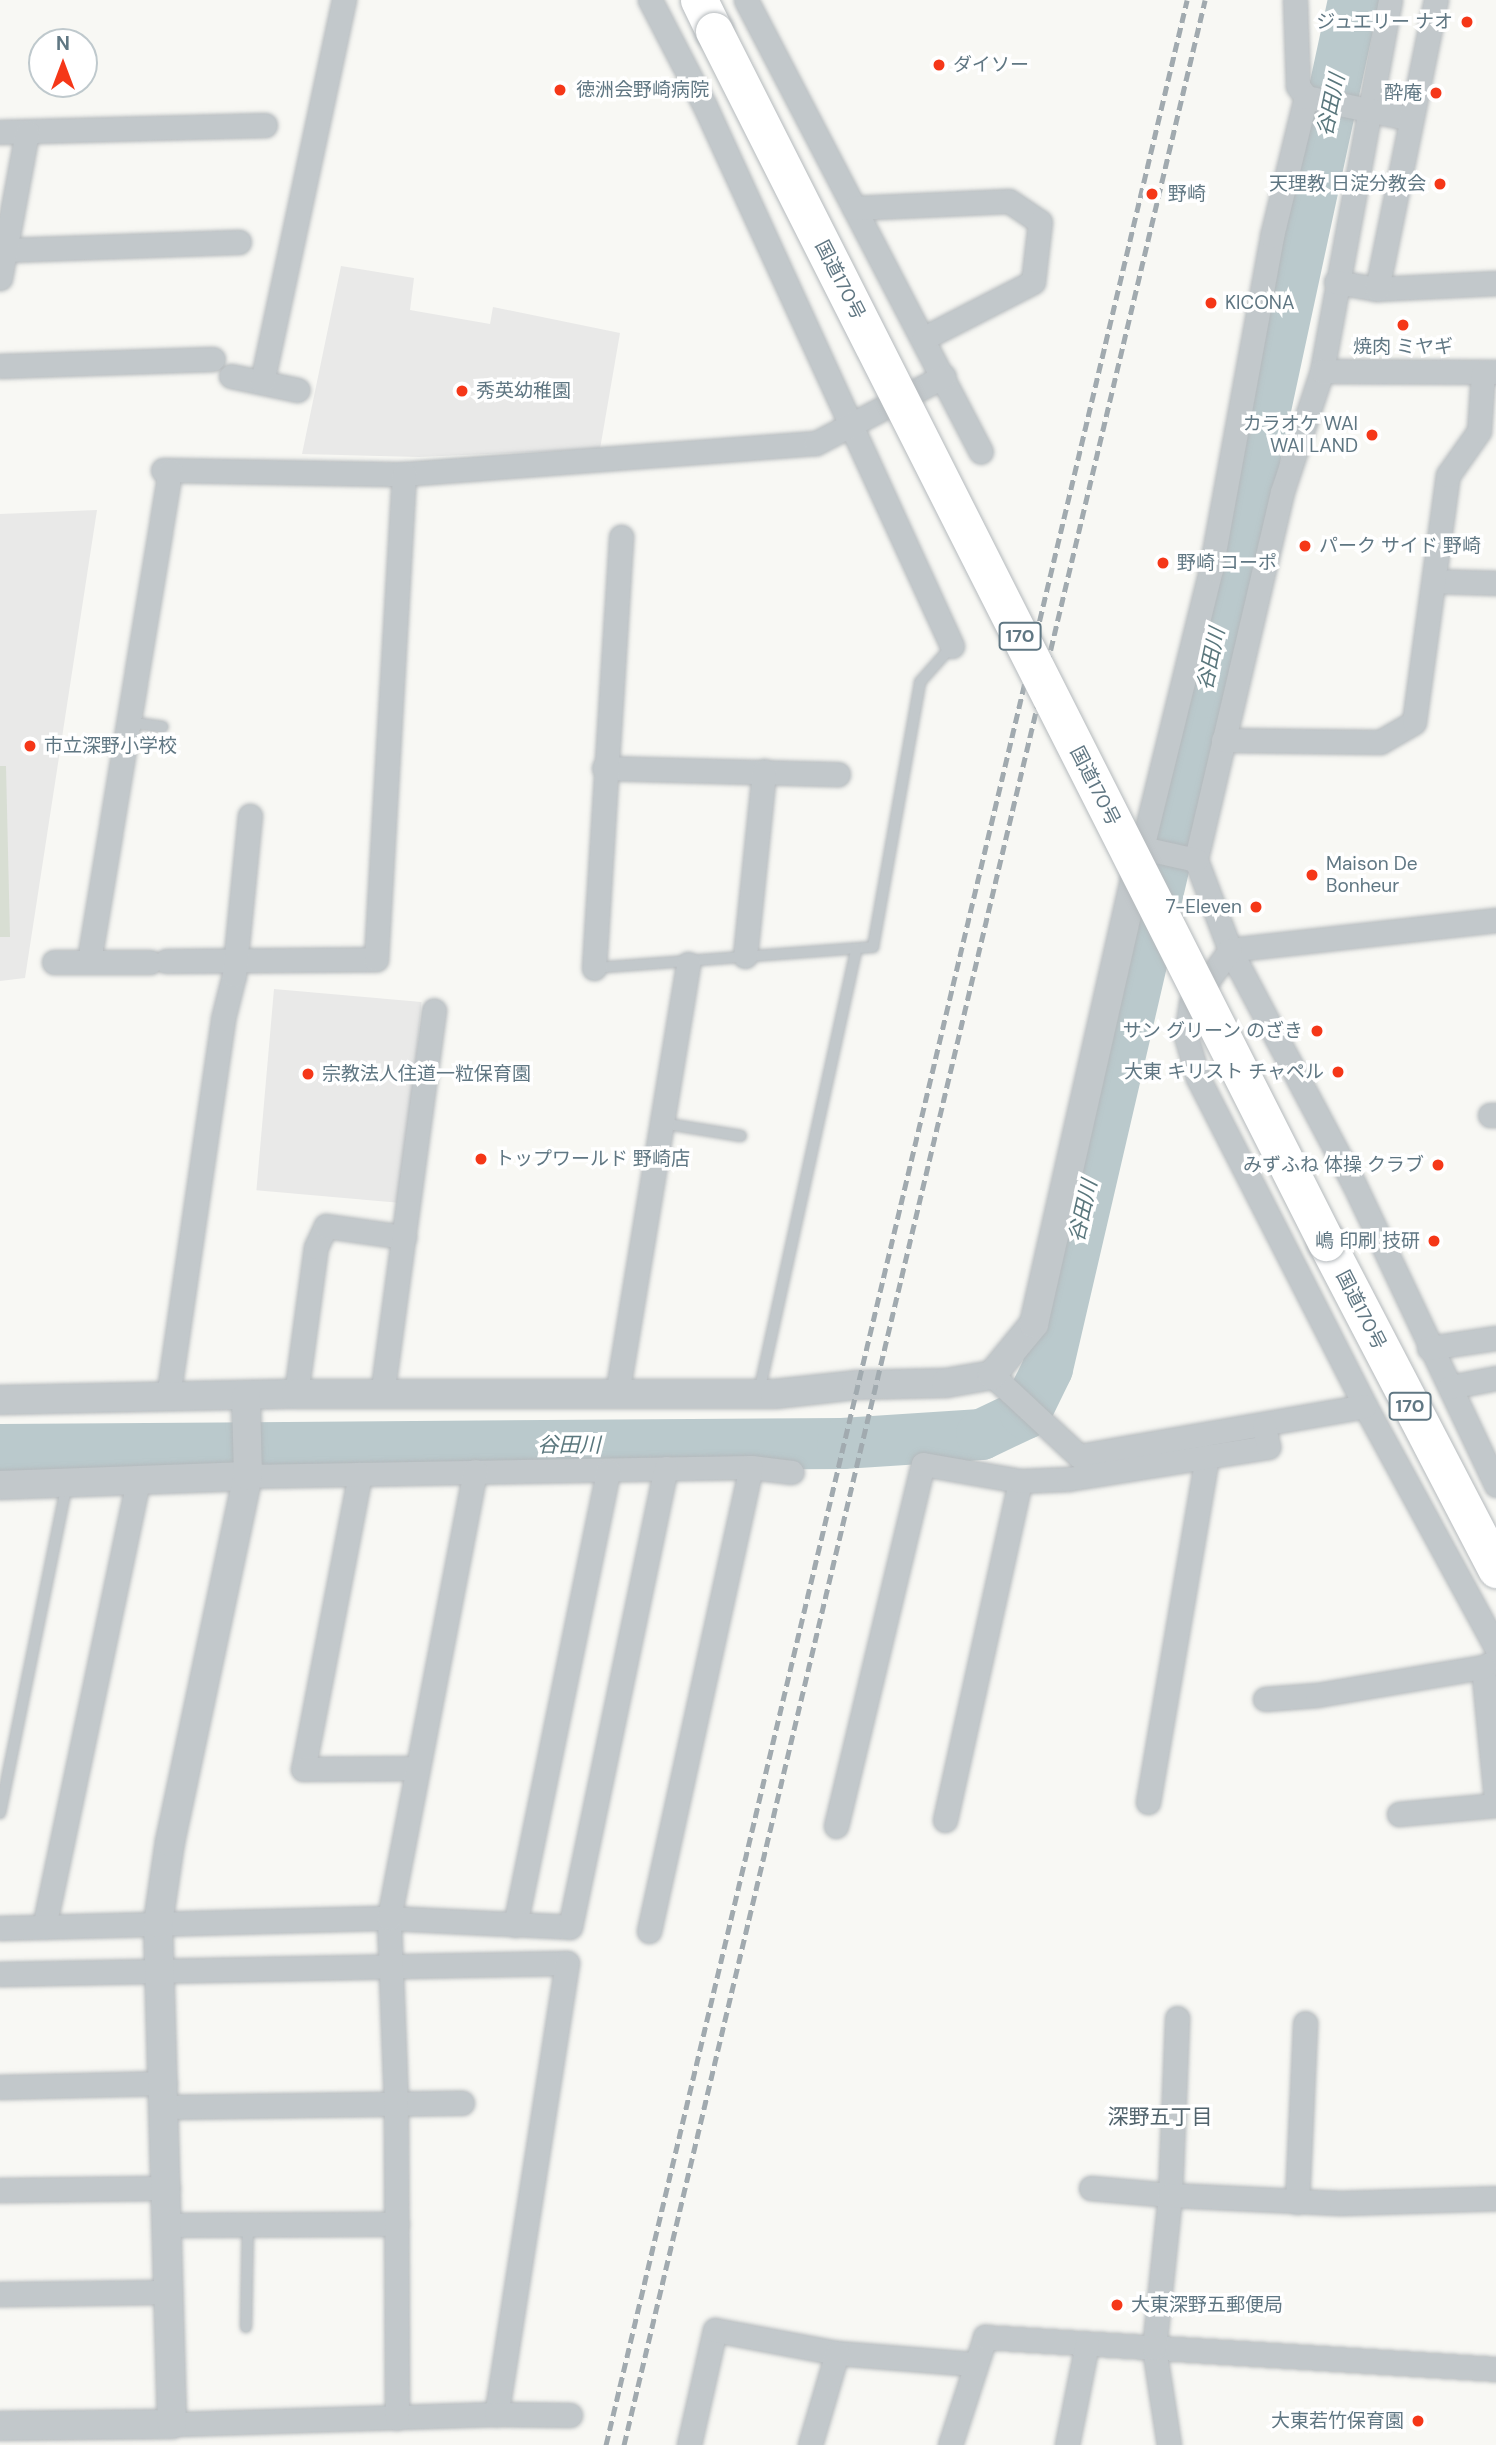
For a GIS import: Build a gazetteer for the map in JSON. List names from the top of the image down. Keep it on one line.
{"streets":{"highway":["国道170号","170"]},"districts":["深野五丁目"],"water":["谷田川"],"places":["ジュエリー ナオ","ダイソー","徳洲会野崎病院","酔庵","天理教 日淀分教会","野崎","KICONA","焼肉 ミヤギ","秀英幼稚園","カラオケ WAI WAI LAND","パーク サイド 野崎","野崎 コーポ","市立深野小学校","Maison De Bonheur","7-Eleven","サン グリーン のざき","大東 キリスト チャペル","宗教法人住道一粒保育園","トップワールド 野崎店","みずふね 体操 クラブ","嶋 印刷 技研","大東深野五郵便局","大東若竹保育園"],"north":"top"}
